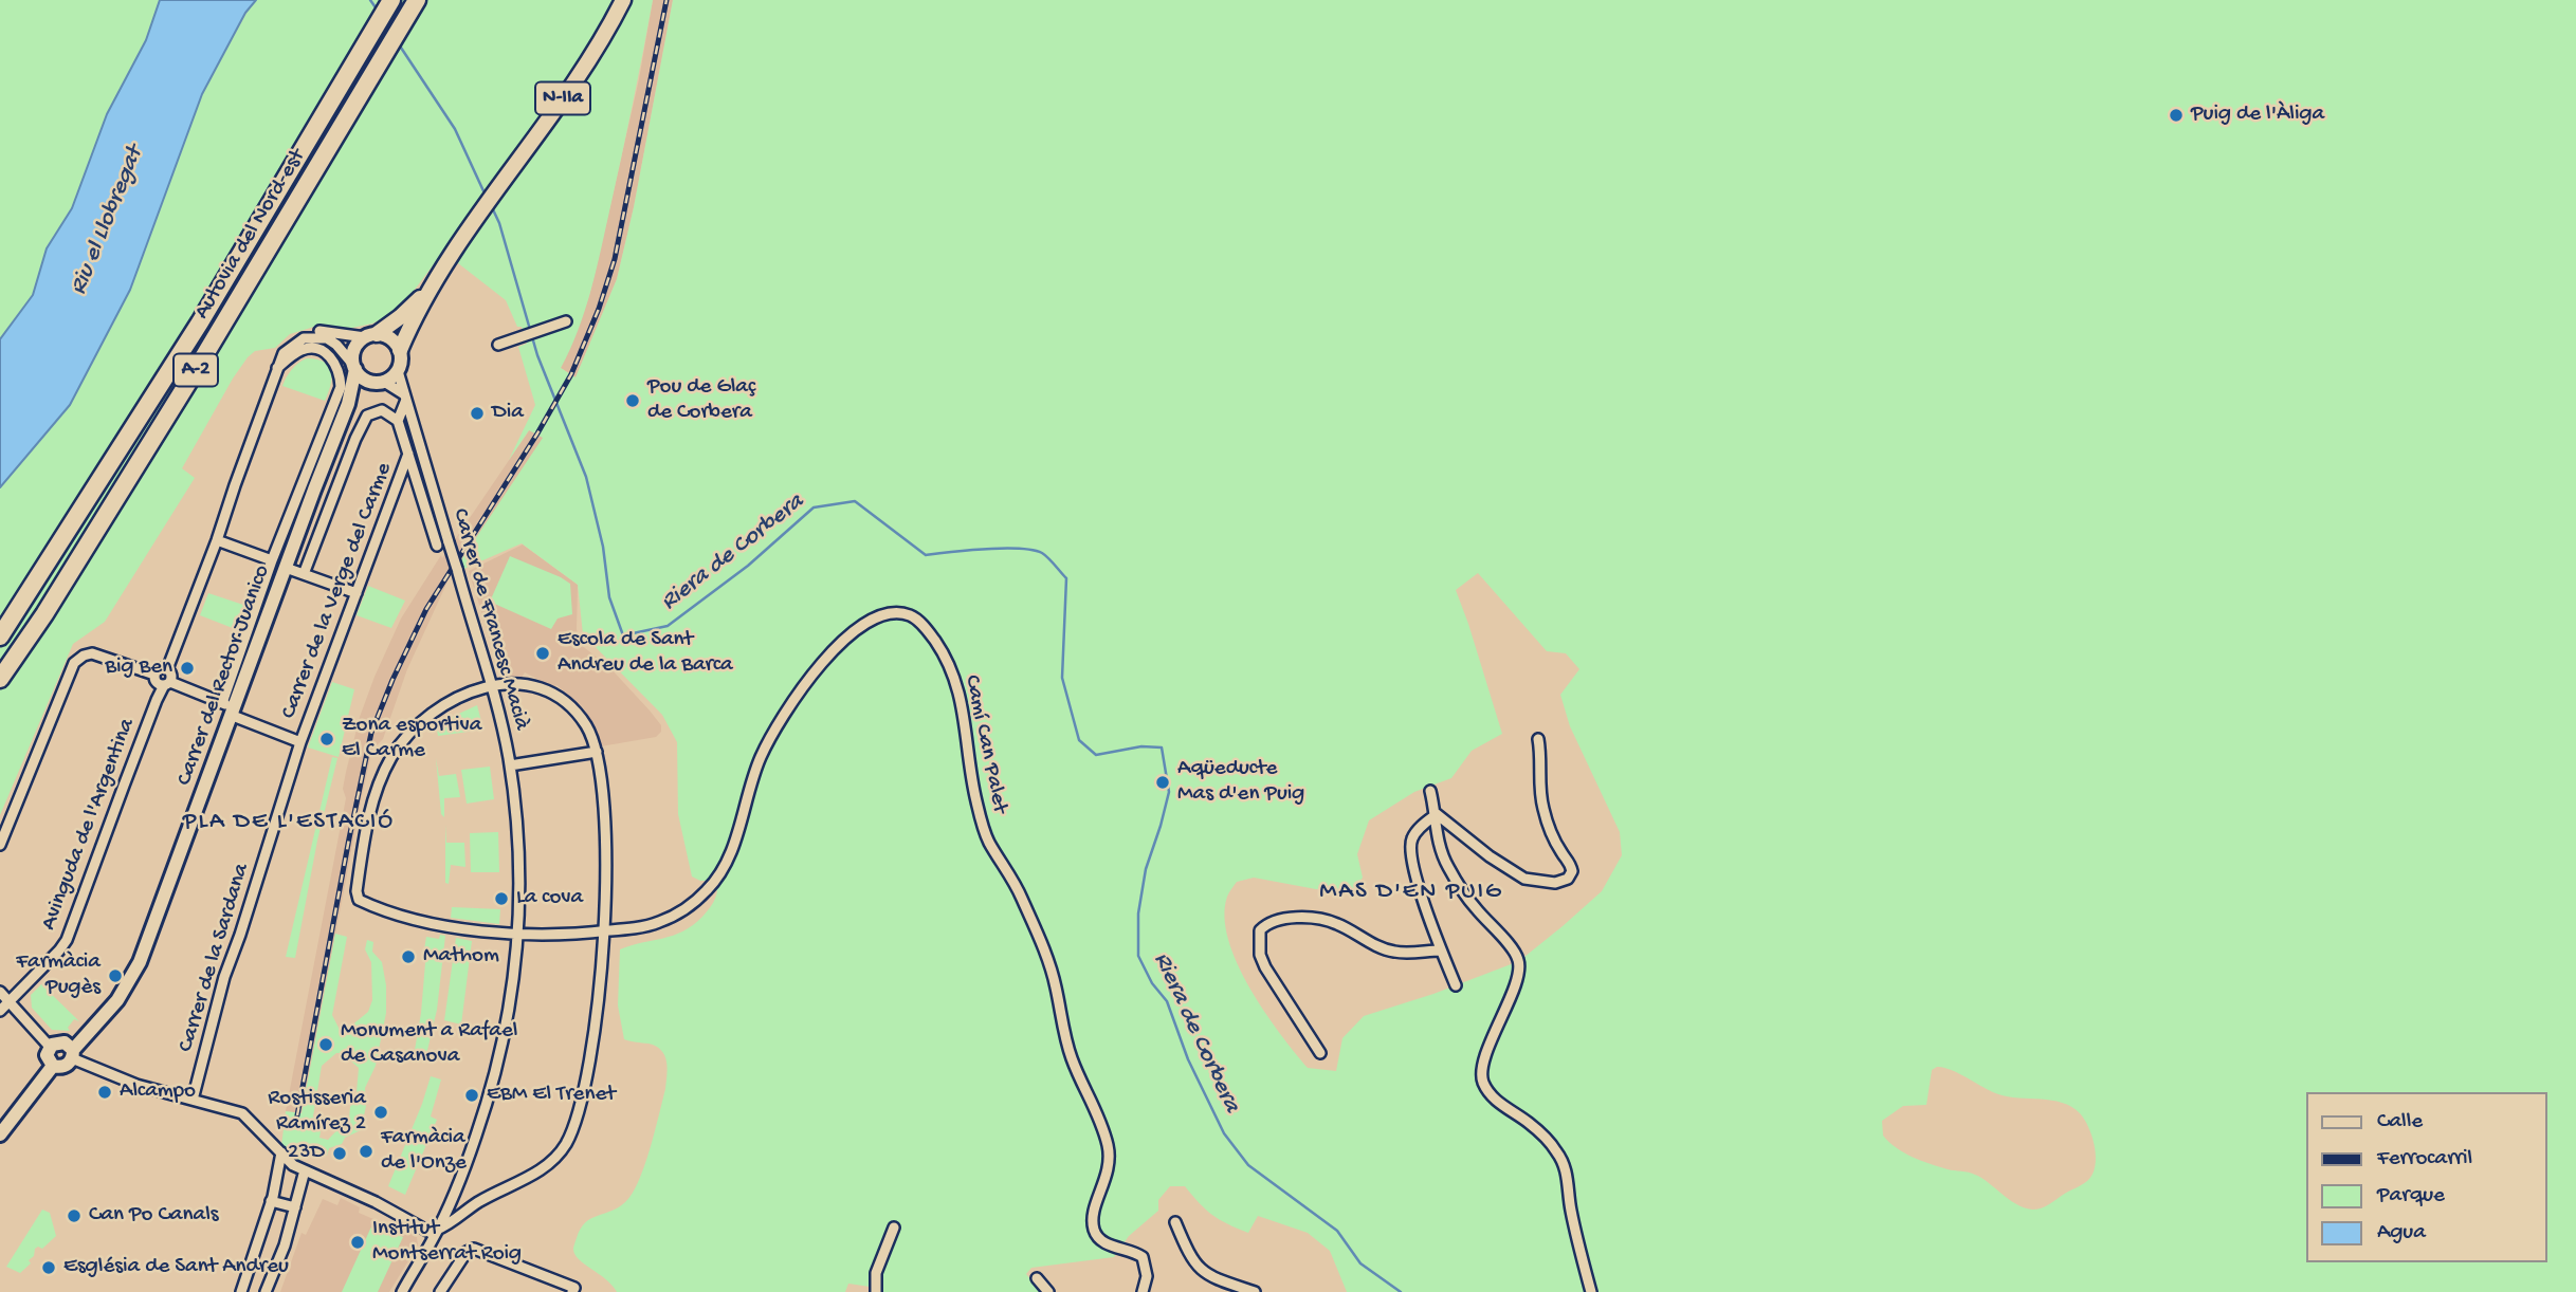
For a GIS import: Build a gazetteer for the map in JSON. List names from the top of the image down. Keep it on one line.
{"streets":{"highway":["Autovia del Nord-est","A-2"],"main road":["N-IIa","Carrer del Rector Juanico"],"street":["Carrer de la Verge del Carme","Carrer de Francesc Macià","Camí Can Palet","Avinguda de l'Argentina","Carrer de la Sardana"]},"crossings":[["N-IIa","Carrer de Francesc Macià"],["N-IIa","Carrer del Rector Juanico"],["Carrer de la Verge del Carme","Carrer de Francesc Macià"],["Carrer de la Verge del Carme","Carrer de la Sardana"],["Carrer de Francesc Macià","Carrer del Rector Juanico"],["Carrer de Francesc Macià","Camí Can Palet"]],"districts":["PLA DE L'ESTACIÓ","MAS D'EN PUIG"],"water":["Riu el Llobregat","Riera de Corbera"],"places":["Puig de l'Àliga","Pou de Glaç de Corbera","Dia","Escola de Sant Andreu de la Barca","Big Ben","Zona esportiva El Carme","Aqüeducte Mas d'en Puig","La cova","Mathom","Farmàcia Pugès","Monument a Rafael de Casanova","Alcampo","EBM El Trenet","Rostisseria Ramírez 2","Farmàcia de l'Onze","23D","Can Po Canals","Institut Montserrat Roig","Església de Sant Andreu"],"legend":["Calle","Ferrocarril","Parque","Agua"]}
